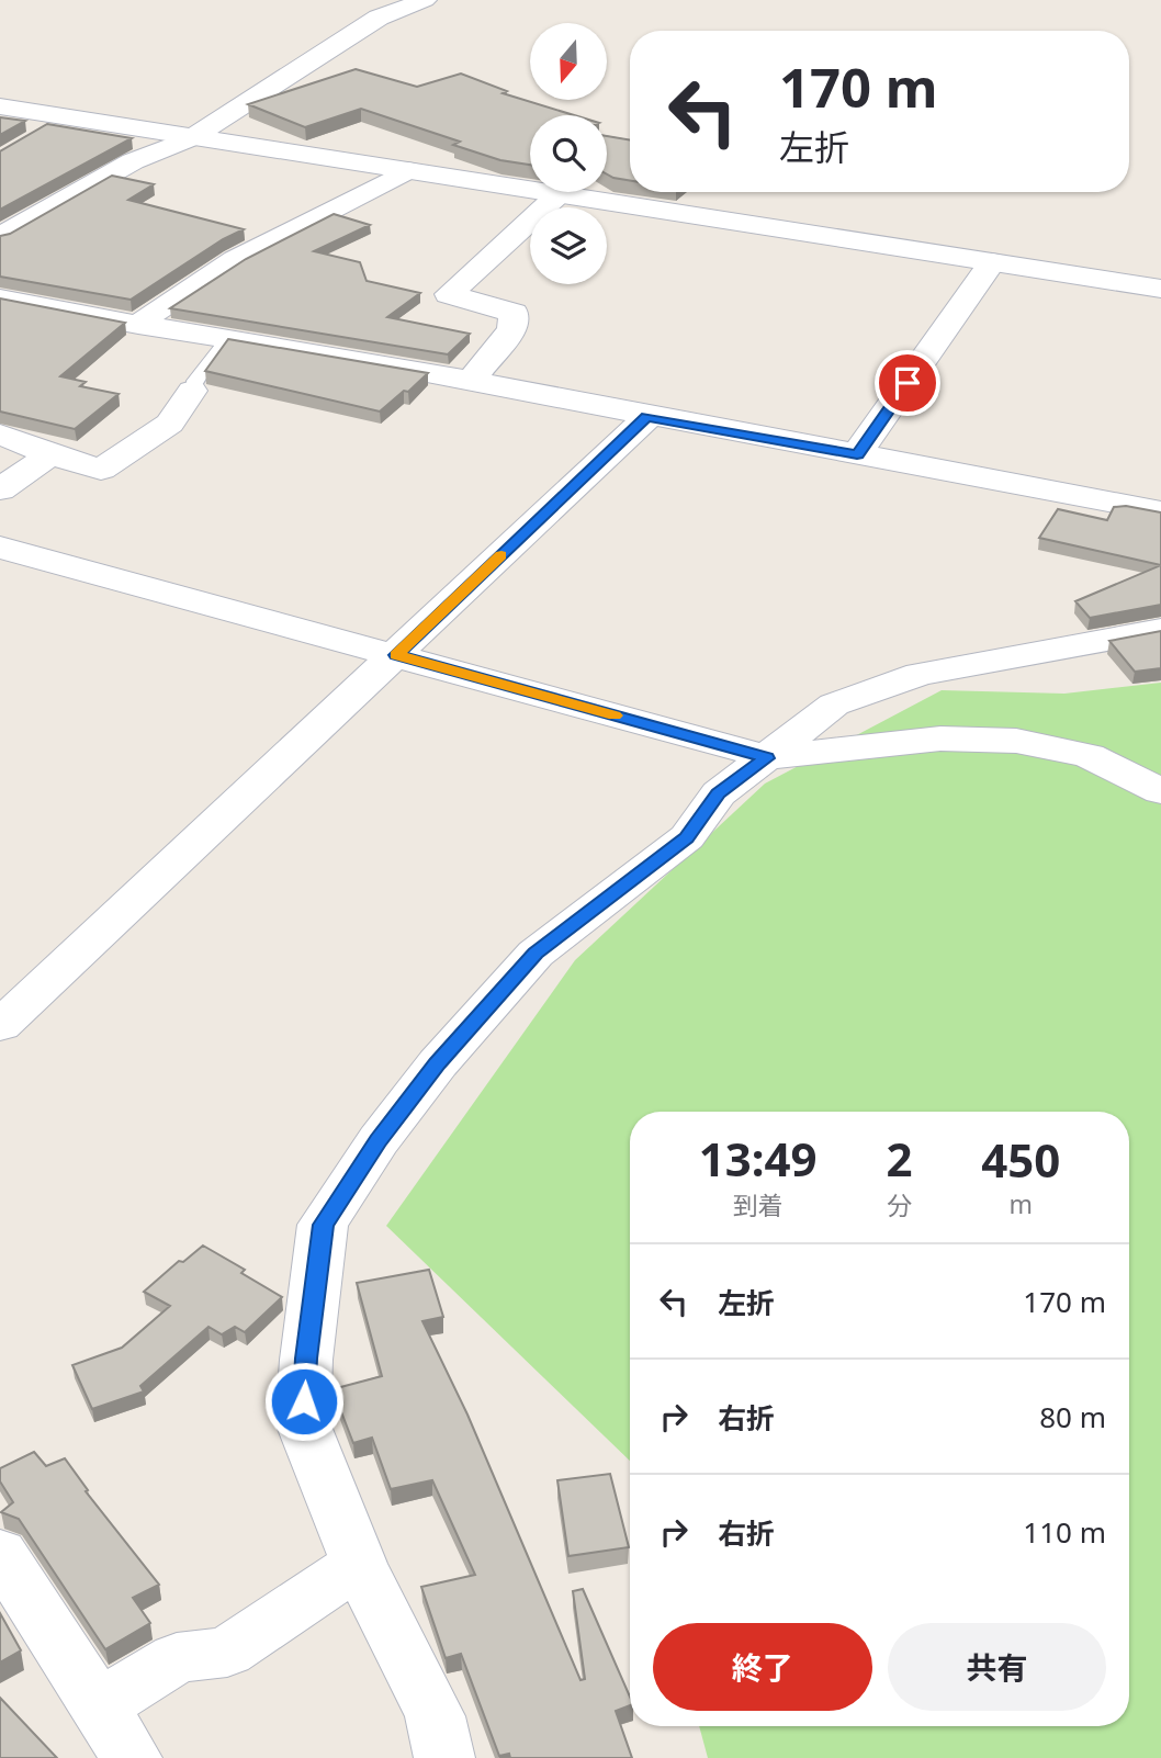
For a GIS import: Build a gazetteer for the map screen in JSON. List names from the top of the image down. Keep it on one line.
{"north":"bottom","page":{"turn":["170 m","左折"],"eta":["13:49","到着","2","分","450","m"],"list":[{"name":"左折","value":"170 m"},{"name":"右折","value":"80 m"},{"name":"右折","value":"110 m"}],"buttons":["終了","共有"]}}
